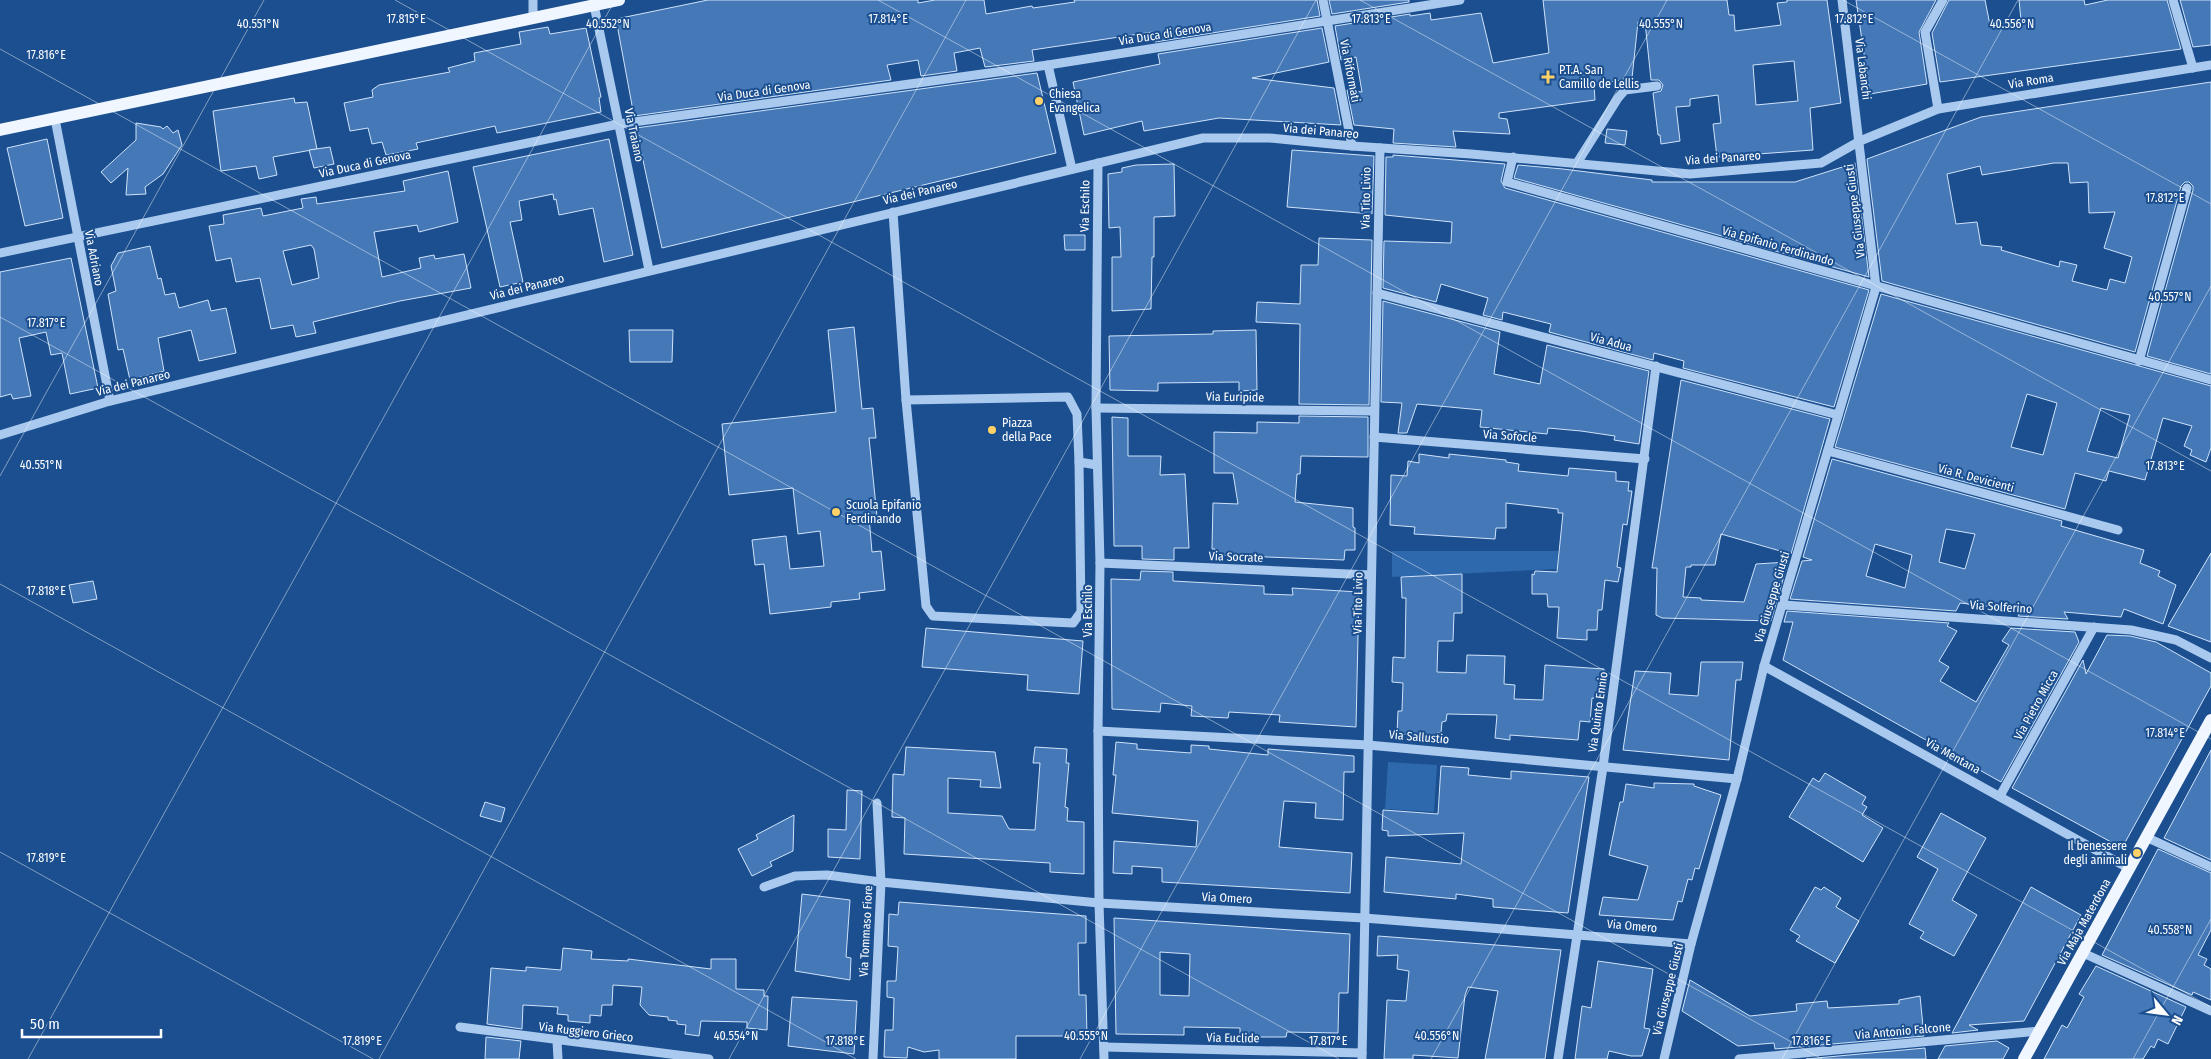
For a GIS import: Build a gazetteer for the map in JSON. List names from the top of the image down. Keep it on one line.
{"streets":{"main road":["Via Maja Materdona"],"street":["Via Duca di Genova","Via Labanchi","Via Riformati","Via Roma","Via dei Panareo","Via Traiano","Via Tito Livio","Via Eschilo","Via Giuseppe Giusti","Via Epifanio Ferdinando","Via Adriano","Via Adua","Via Euripide","Via Sofocle","Via R. Devicienti","Via Socrate","Via Solferino","Via Pietro Micca","Via Quinto Ennio","Via Sallustio","Via Mentana","Via Omero","Via Tommaso Fiore","Via Antonio Falcone","Via Ruggiero Grieco","Via Euclide"]},"crossings":[["Via Duca di Genova","Via Riformati"],["Via Duca di Genova","Via Traiano"],["Via Duca di Genova","Via Adriano"],["Via Labanchi","Via Roma"],["Via Labanchi","Via dei Panareo"],["Via Labanchi","Via Giuseppe Giusti"],["Via Riformati","Via dei Panareo"],["Via Roma","Via dei Panareo"],["Via Roma","Via Giuseppe Giusti"],["Via dei Panareo","Via Traiano"],["Via dei Panareo","Via Tito Livio"],["Via dei Panareo","Via Eschilo"],["Via dei Panareo","Via Giuseppe Giusti"],["Via dei Panareo","Via Epifanio Ferdinando"],["Via dei Panareo","Via Adriano"],["Via Tito Livio","Via Adua"],["Via Tito Livio","Via Euripide"],["Via Tito Livio","Via Sofocle"],["Via Tito Livio","Via Socrate"],["Via Tito Livio","Via Sallustio"],["Via Tito Livio","Via Omero"],["Via Tito Livio","Via Euclide"],["Via Eschilo","Via Euripide"],["Via Eschilo","Via Socrate"],["Via Eschilo","Via Sallustio"],["Via Eschilo","Via Omero"],["Via Eschilo","Via Euclide"],["Via Giuseppe Giusti","Via Epifanio Ferdinando"],["Via Giuseppe Giusti","Via Adua"],["Via Giuseppe Giusti","Via R. Devicienti"],["Via Giuseppe Giusti","Via Solferino"],["Via Giuseppe Giusti","Via Sallustio"],["Via Giuseppe Giusti","Via Mentana"],["Via Giuseppe Giusti","Via Omero"],["Via Adua","Via Quinto Ennio"],["Via Sofocle","Via Quinto Ennio"],["Via Solferino","Via Pietro Micca"],["Via Pietro Micca","Via Mentana"],["Via Quinto Ennio","Via Sallustio"],["Via Quinto Ennio","Via Omero"],["Via Mentana","Via Maja Materdona"],["Via Omero","Via Tommaso Fiore"],["Via Maja Materdona","Via Antonio Falcone"]],"places":{"health":["P.T.A. San Camillo de Lellis"],"other":["Chiesa Evangelica","Piazza della Pace","Scuola Epifanio Ferdinando","Il benessere degli animali"]},"scale_bar":"50 m","north":"bottom right","coordinates":["17.815°E","17.812°E","17.814°E","17.813°E","40.551°N","40.552°N","40.555°N","40.556°N","17.816°E","40.557°N","17.817°E","17.818°E","17.819°E","40.558°N","40.554°N"]}
